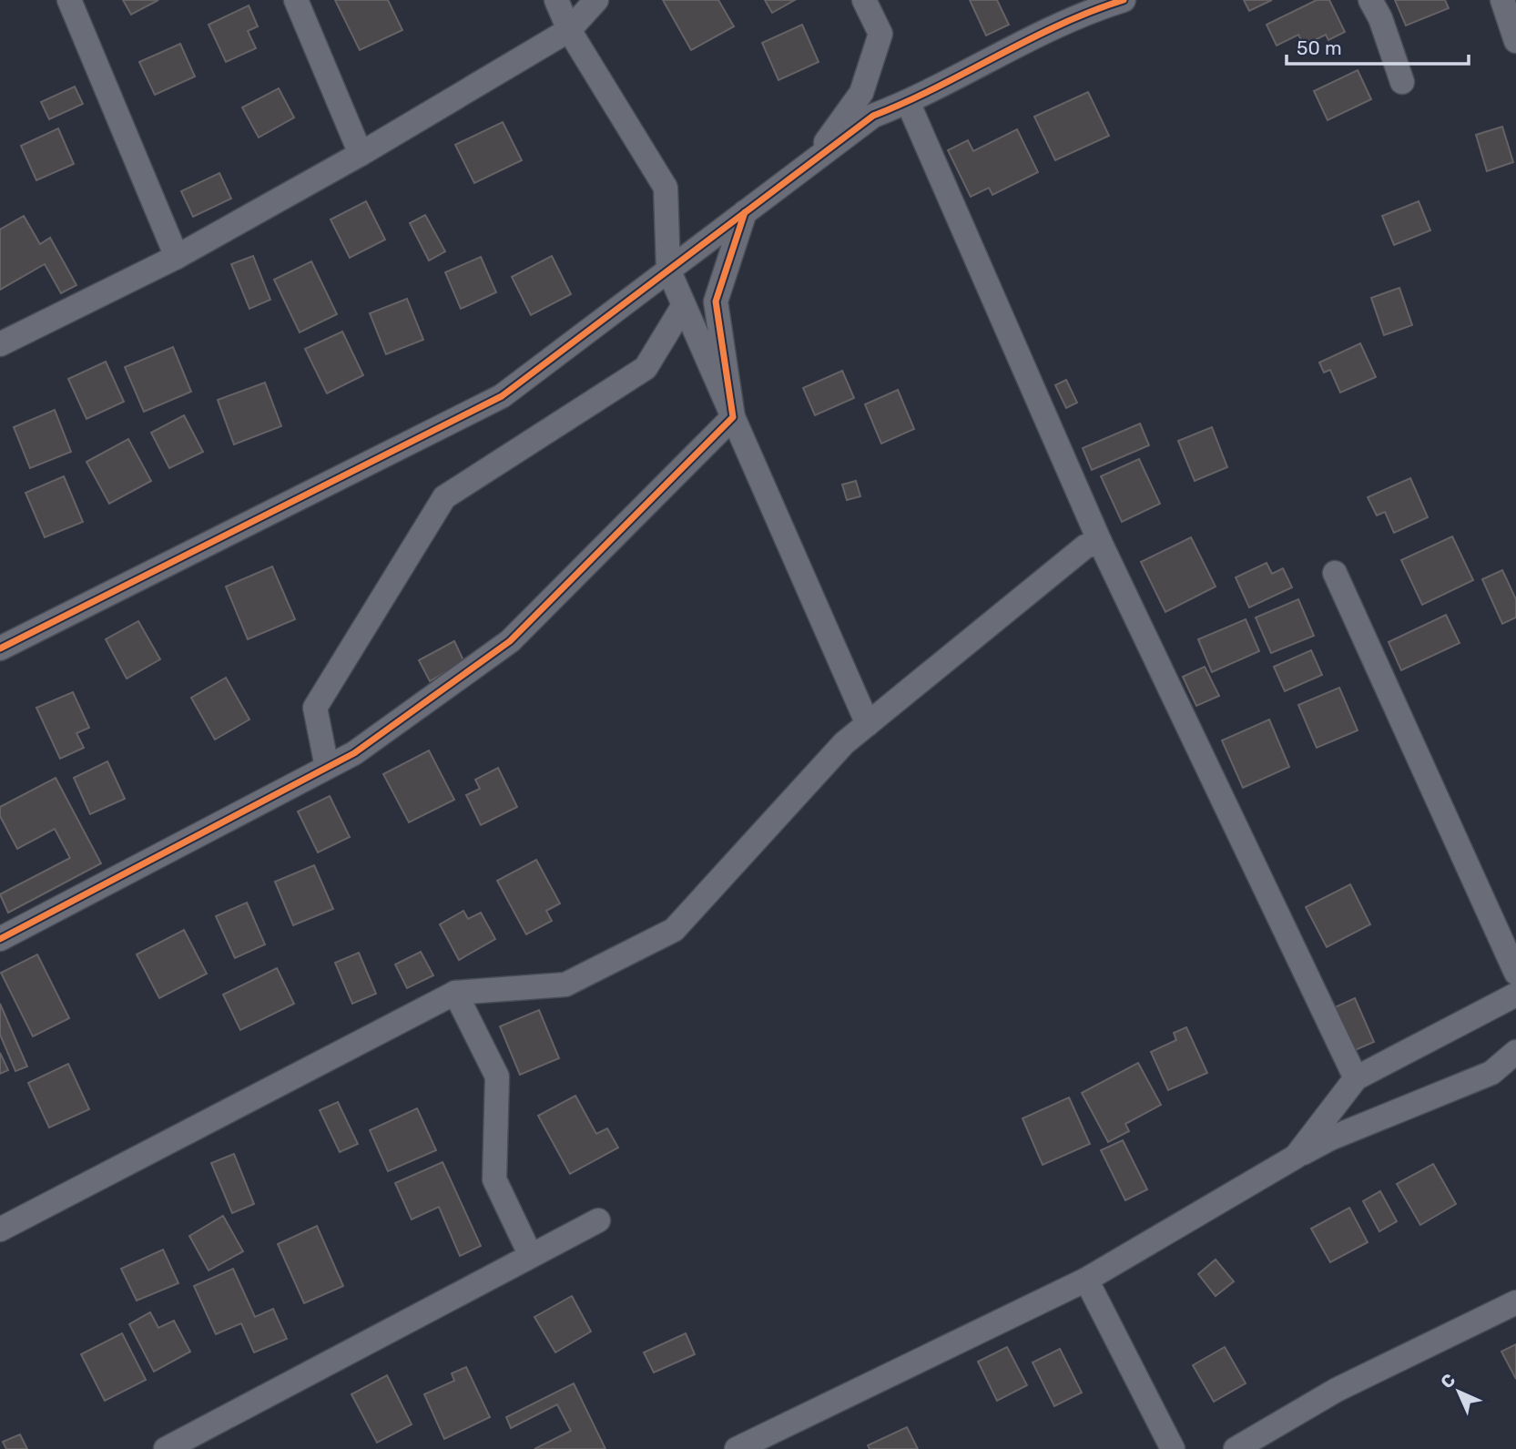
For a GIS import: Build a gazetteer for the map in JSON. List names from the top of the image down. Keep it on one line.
{"scale_bar":"50 m","north":"top left"}
